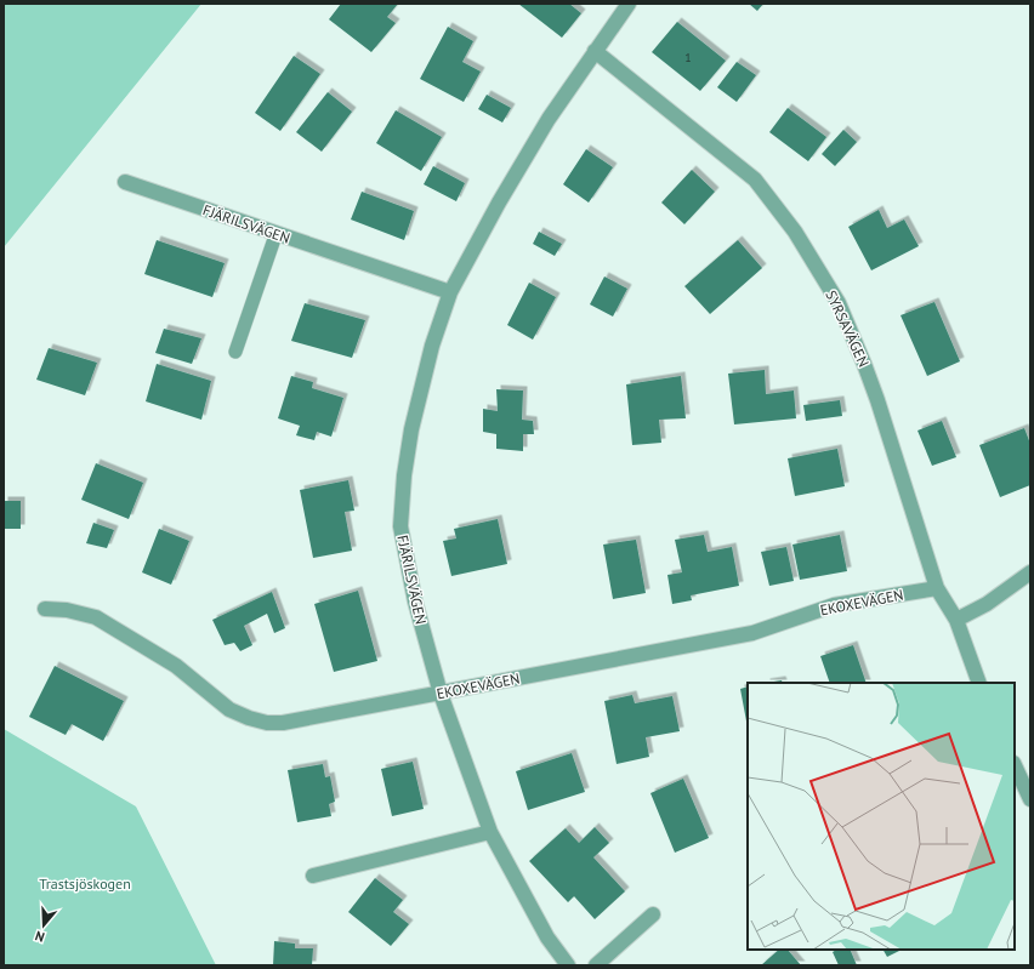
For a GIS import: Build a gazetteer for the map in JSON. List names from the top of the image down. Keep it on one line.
{"streets":{"street":["FJÄRILSVÄGEN","SYRSAVÄGEN","EKOXEVÄGEN"]},"crossings":[["FJÄRILSVÄGEN","SYRSAVÄGEN"],["FJÄRILSVÄGEN","EKOXEVÄGEN"],["SYRSAVÄGEN","EKOXEVÄGEN"]],"parks":["Trastsjöskogen"],"house_numbers":["1"],"north":"bottom"}
